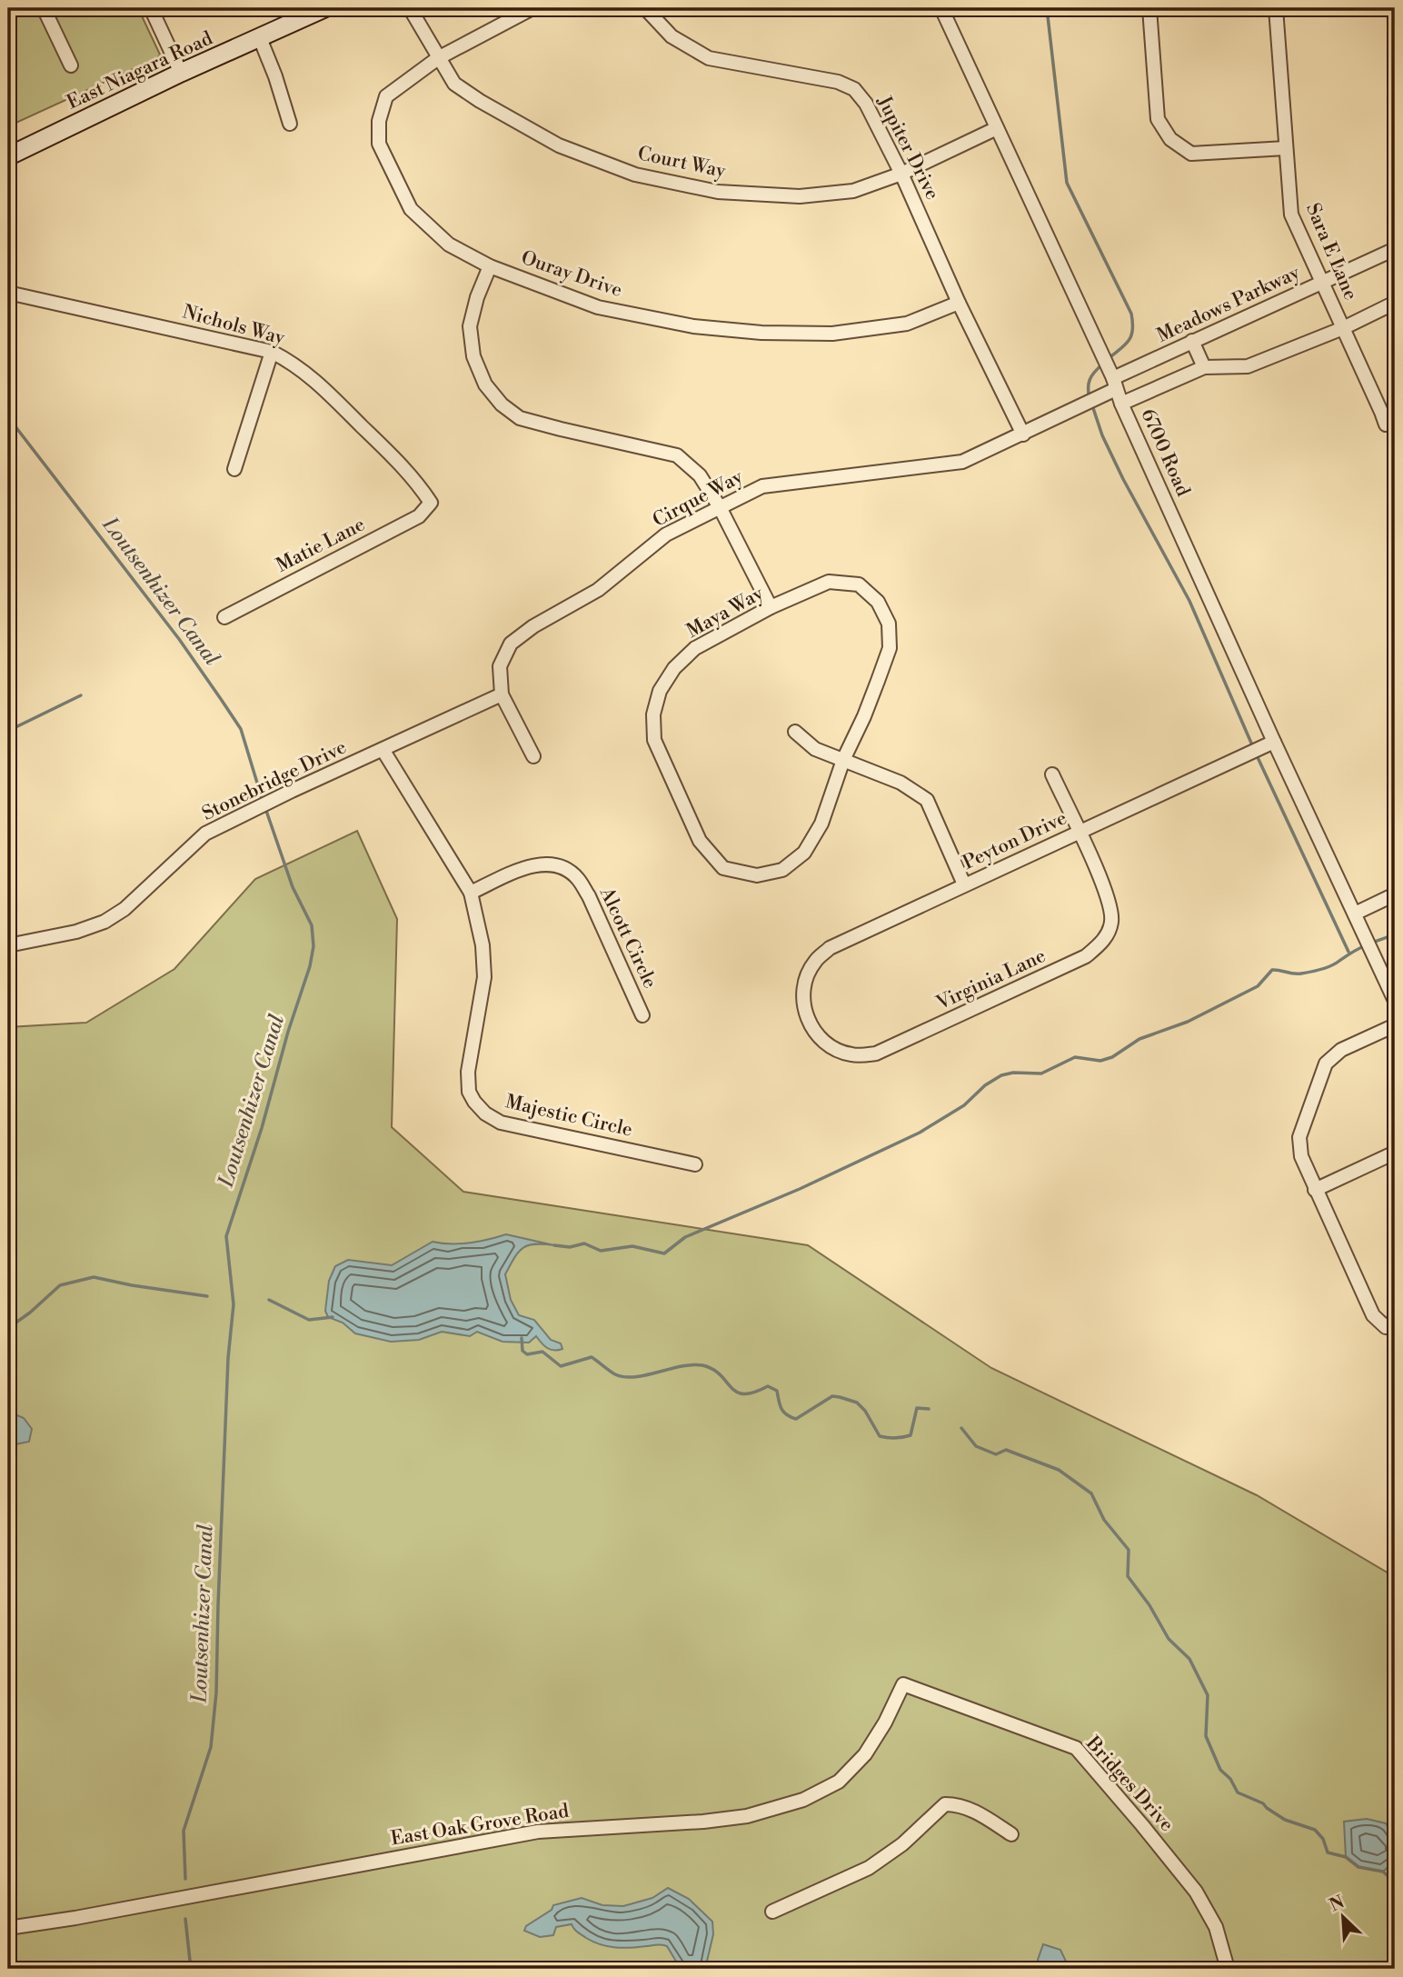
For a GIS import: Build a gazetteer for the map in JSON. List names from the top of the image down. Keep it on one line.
{"streets":{"street":["East Niagara Road","Jupiter Drive","Court Way","Sara E Lane","Ouray Drive","Meadows Parkway","Nichols Way","6700 Road","Cirque Way","Matie Lane","Maya Way","Stonebridge Drive","Peyton Drive","Alcott Circle","Virginia Lane","Majestic Circle","Bridges Drive","East Oak Grove Road"]},"crossings":[["Jupiter Drive","Court Way"],["Jupiter Drive","Ouray Drive"],["Jupiter Drive","Cirque Way"],["Court Way","Ouray Drive"],["Court Way","6700 Road"],["Sara E Lane","Meadows Parkway"],["Meadows Parkway","6700 Road"],["Meadows Parkway","Cirque Way"],["Nichols Way","Matie Lane"],["6700 Road","Cirque Way"],["6700 Road","Peyton Drive"],["Cirque Way","Stonebridge Drive"],["Stonebridge Drive","Majestic Circle"],["Peyton Drive","Virginia Lane"],["Alcott Circle","Majestic Circle"],["Bridges Drive","East Oak Grove Road"]],"water":["Loutsenhizer Canal"],"north":"top left"}
